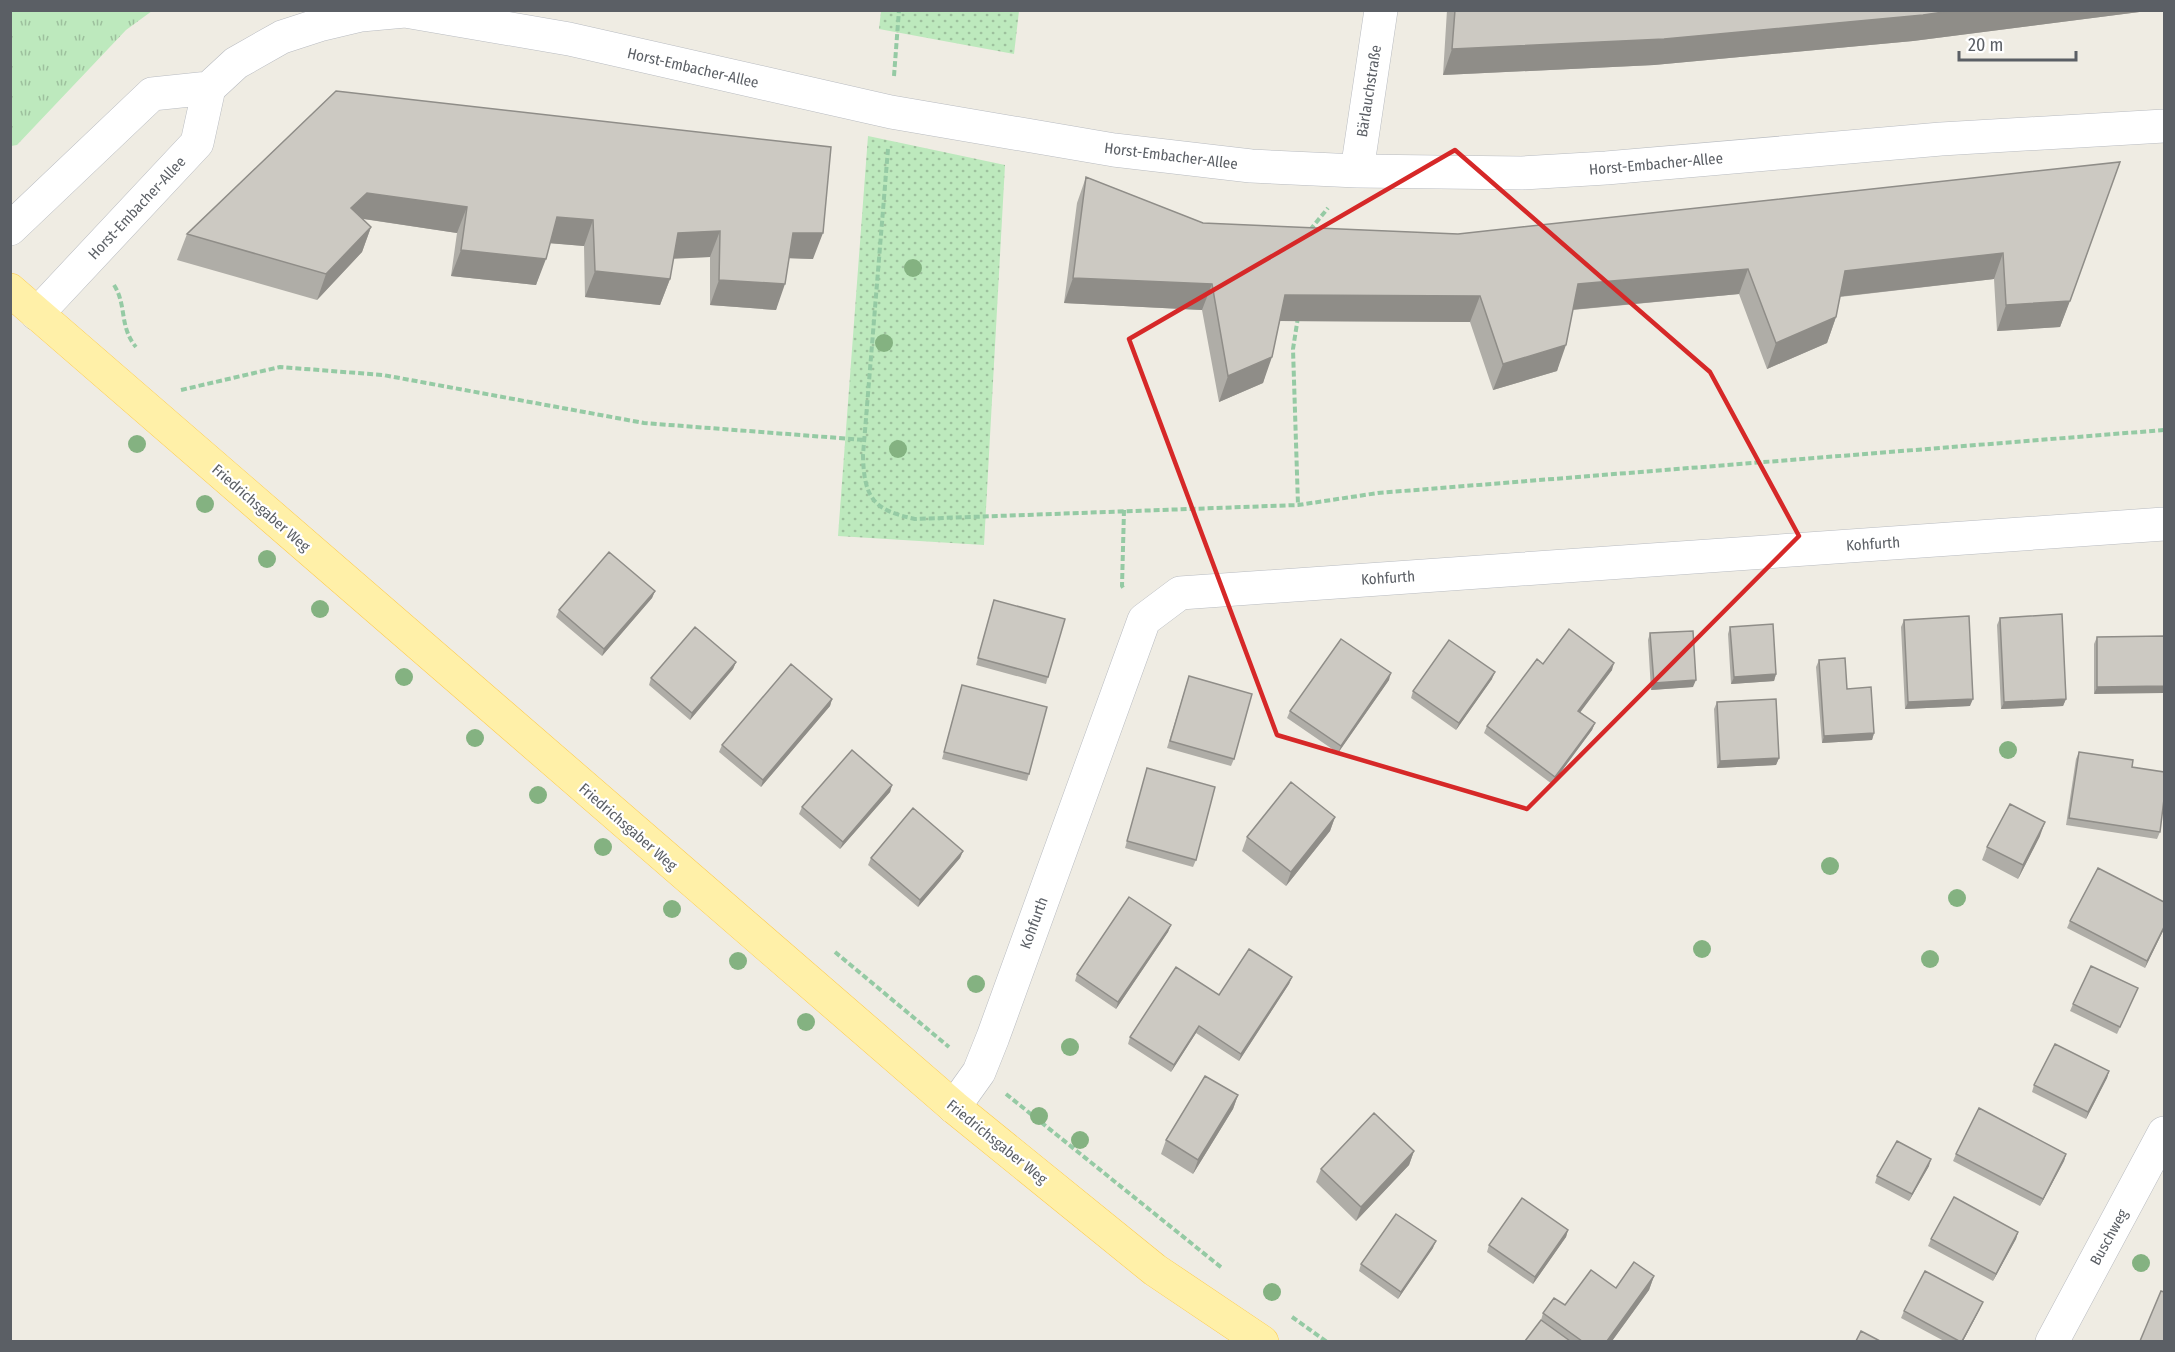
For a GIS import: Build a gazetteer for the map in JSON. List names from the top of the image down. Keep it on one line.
{"streets":{"main road":["Friedrichsgaber Weg"],"street":["Horst-Embacher-Allee","Bärlauchstraße","Kohfurth","Buschweg"]},"crossings":[["Horst-Embacher-Allee","Bärlauchstraße"],["Horst-Embacher-Allee","Friedrichsgaber Weg"],["Friedrichsgaber Weg","Kohfurth"]],"scale_bar":"20 m"}
